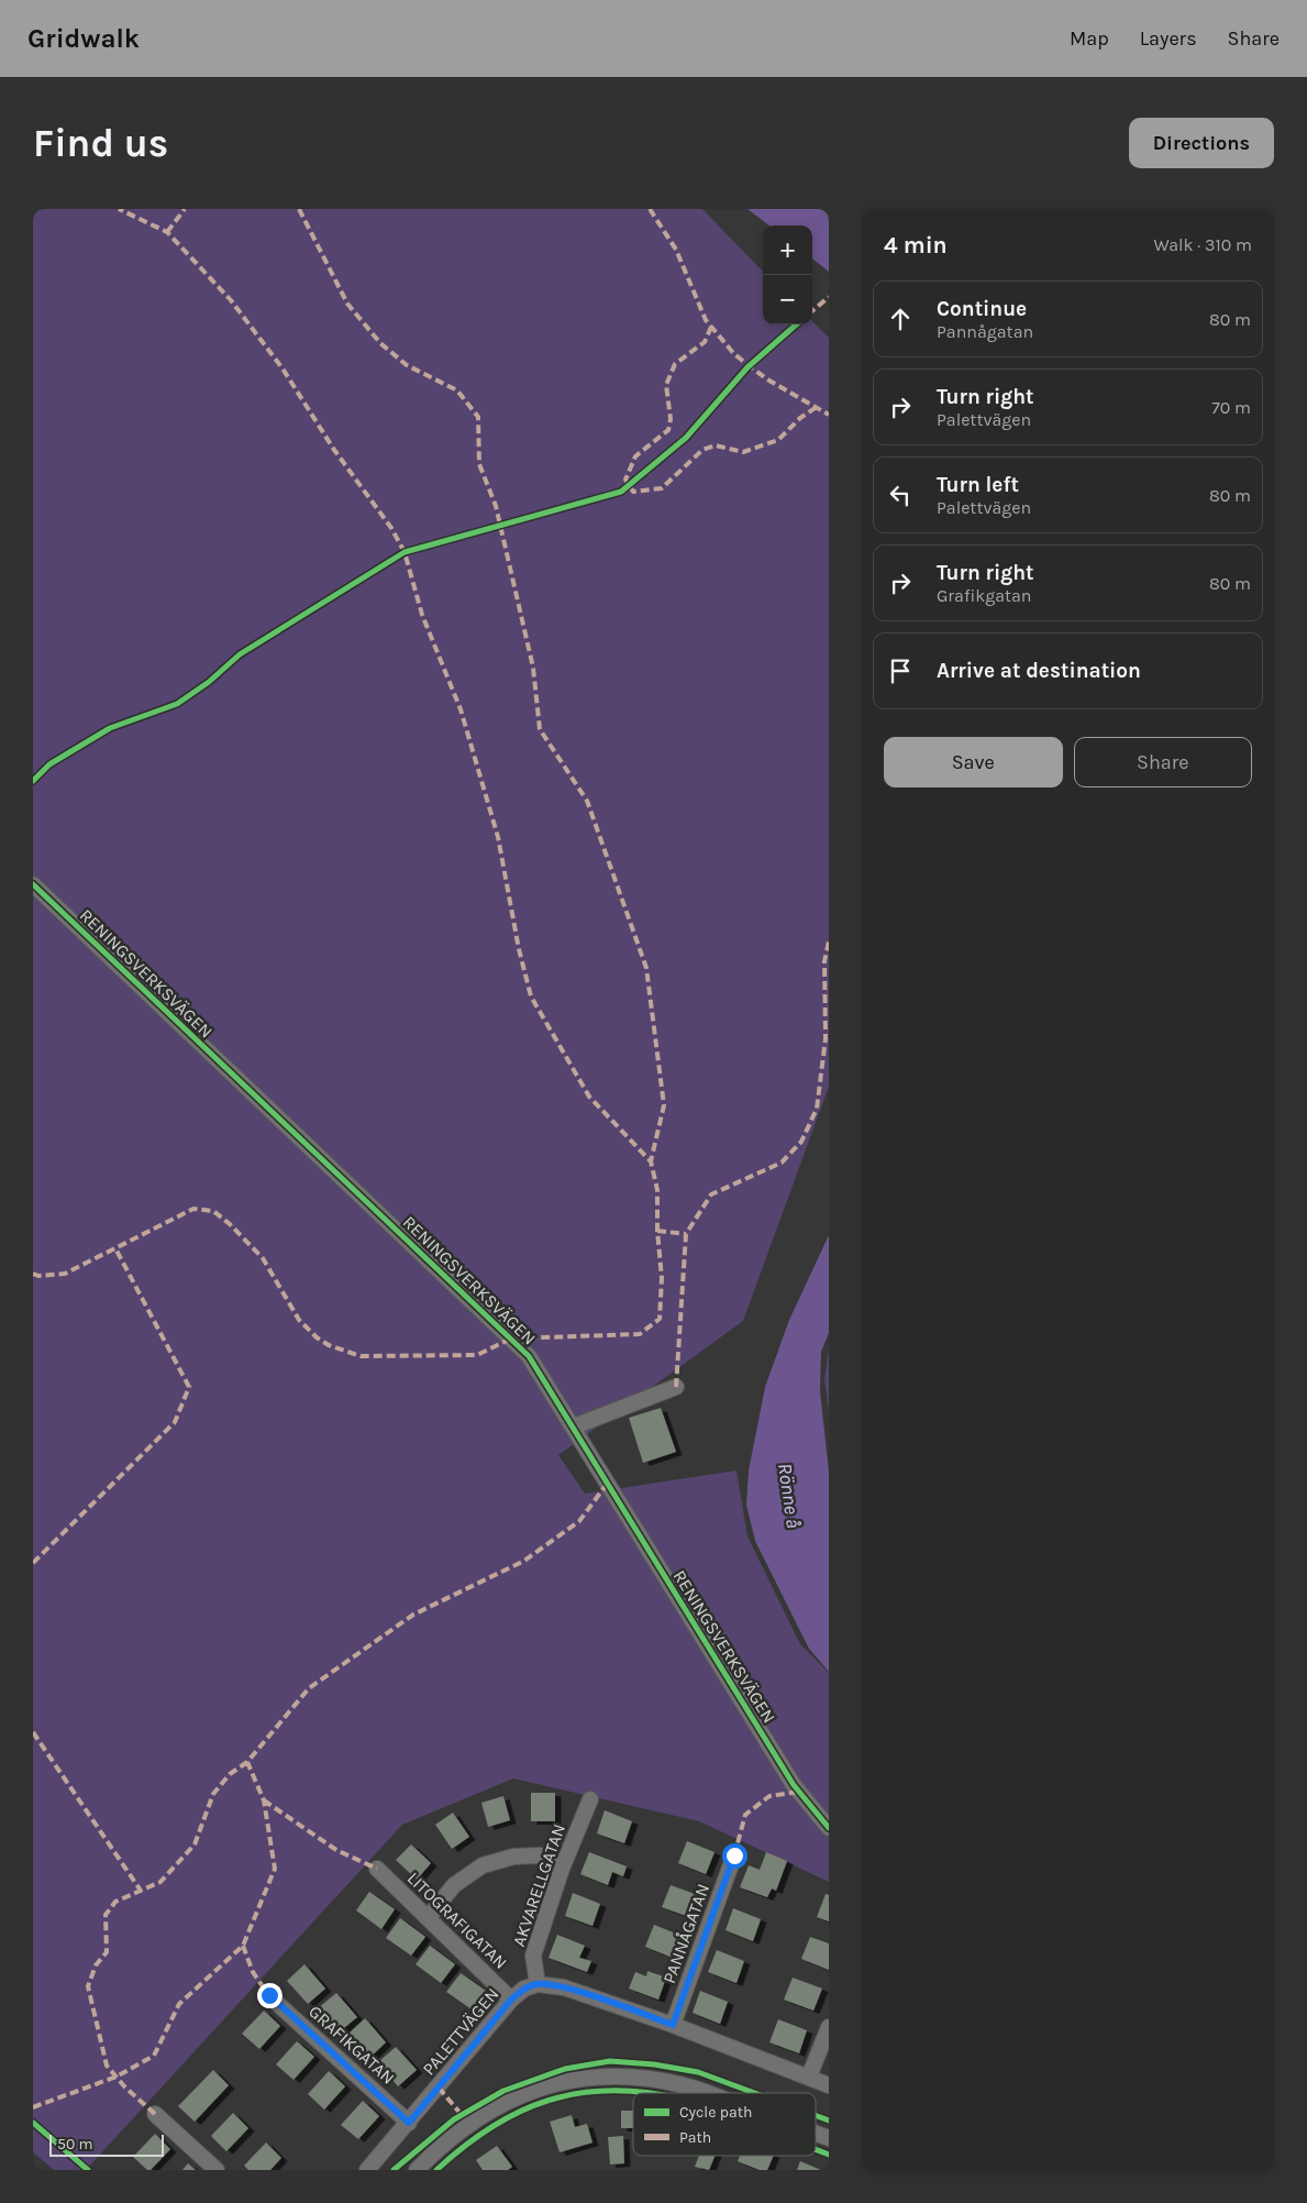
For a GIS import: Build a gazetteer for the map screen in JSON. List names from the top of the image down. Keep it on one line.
{"streets":{"street":["RENINGSVERKSVÄGEN","AKVARELLGATAN","LITOGRAFIGATAN","PANNÅGATAN","PALETTVÄGEN","GRAFIKGATAN"]},"crossings":[["AKVARELLGATAN","PALETTVÄGEN"],["LITOGRAFIGATAN","PALETTVÄGEN"],["PALETTVÄGEN","GRAFIKGATAN"]],"water":["Rönne å"],"legend":["Cycle path","Path"],"scale_bar":"50 m","page":{"header":"Gridwalk","nav":["Map","Layers","Share"],"buttons":["Directions",["Save","Share"]],"title":"Find us","heading":["4 min","Walk · 310 m"],"map_buttons":["+","−"],"list":[["Continue","Pannågatan","80 m"],["Turn right","Palettvägen","70 m"],["Turn left","Palettvägen","80 m"],["Turn right","Grafikgatan","80 m"],"Arrive at destination"],"scale":"50 m"}}
